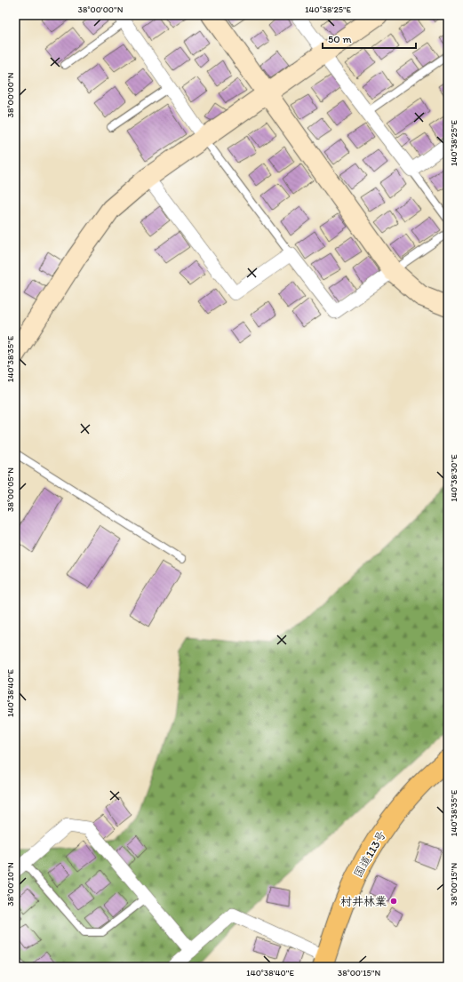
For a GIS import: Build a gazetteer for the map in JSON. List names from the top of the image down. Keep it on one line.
{"streets":{"highway":["国道113号"]},"places":["村井林業"],"scale_bar":"50 m","coordinates":["38°00'00\"N","140°38'25\"E","140°38'35\"E","140°38'30\"E","38°00'05\"N","140°38'40\"E","38°00'15\"N","38°00'10\"N"]}
